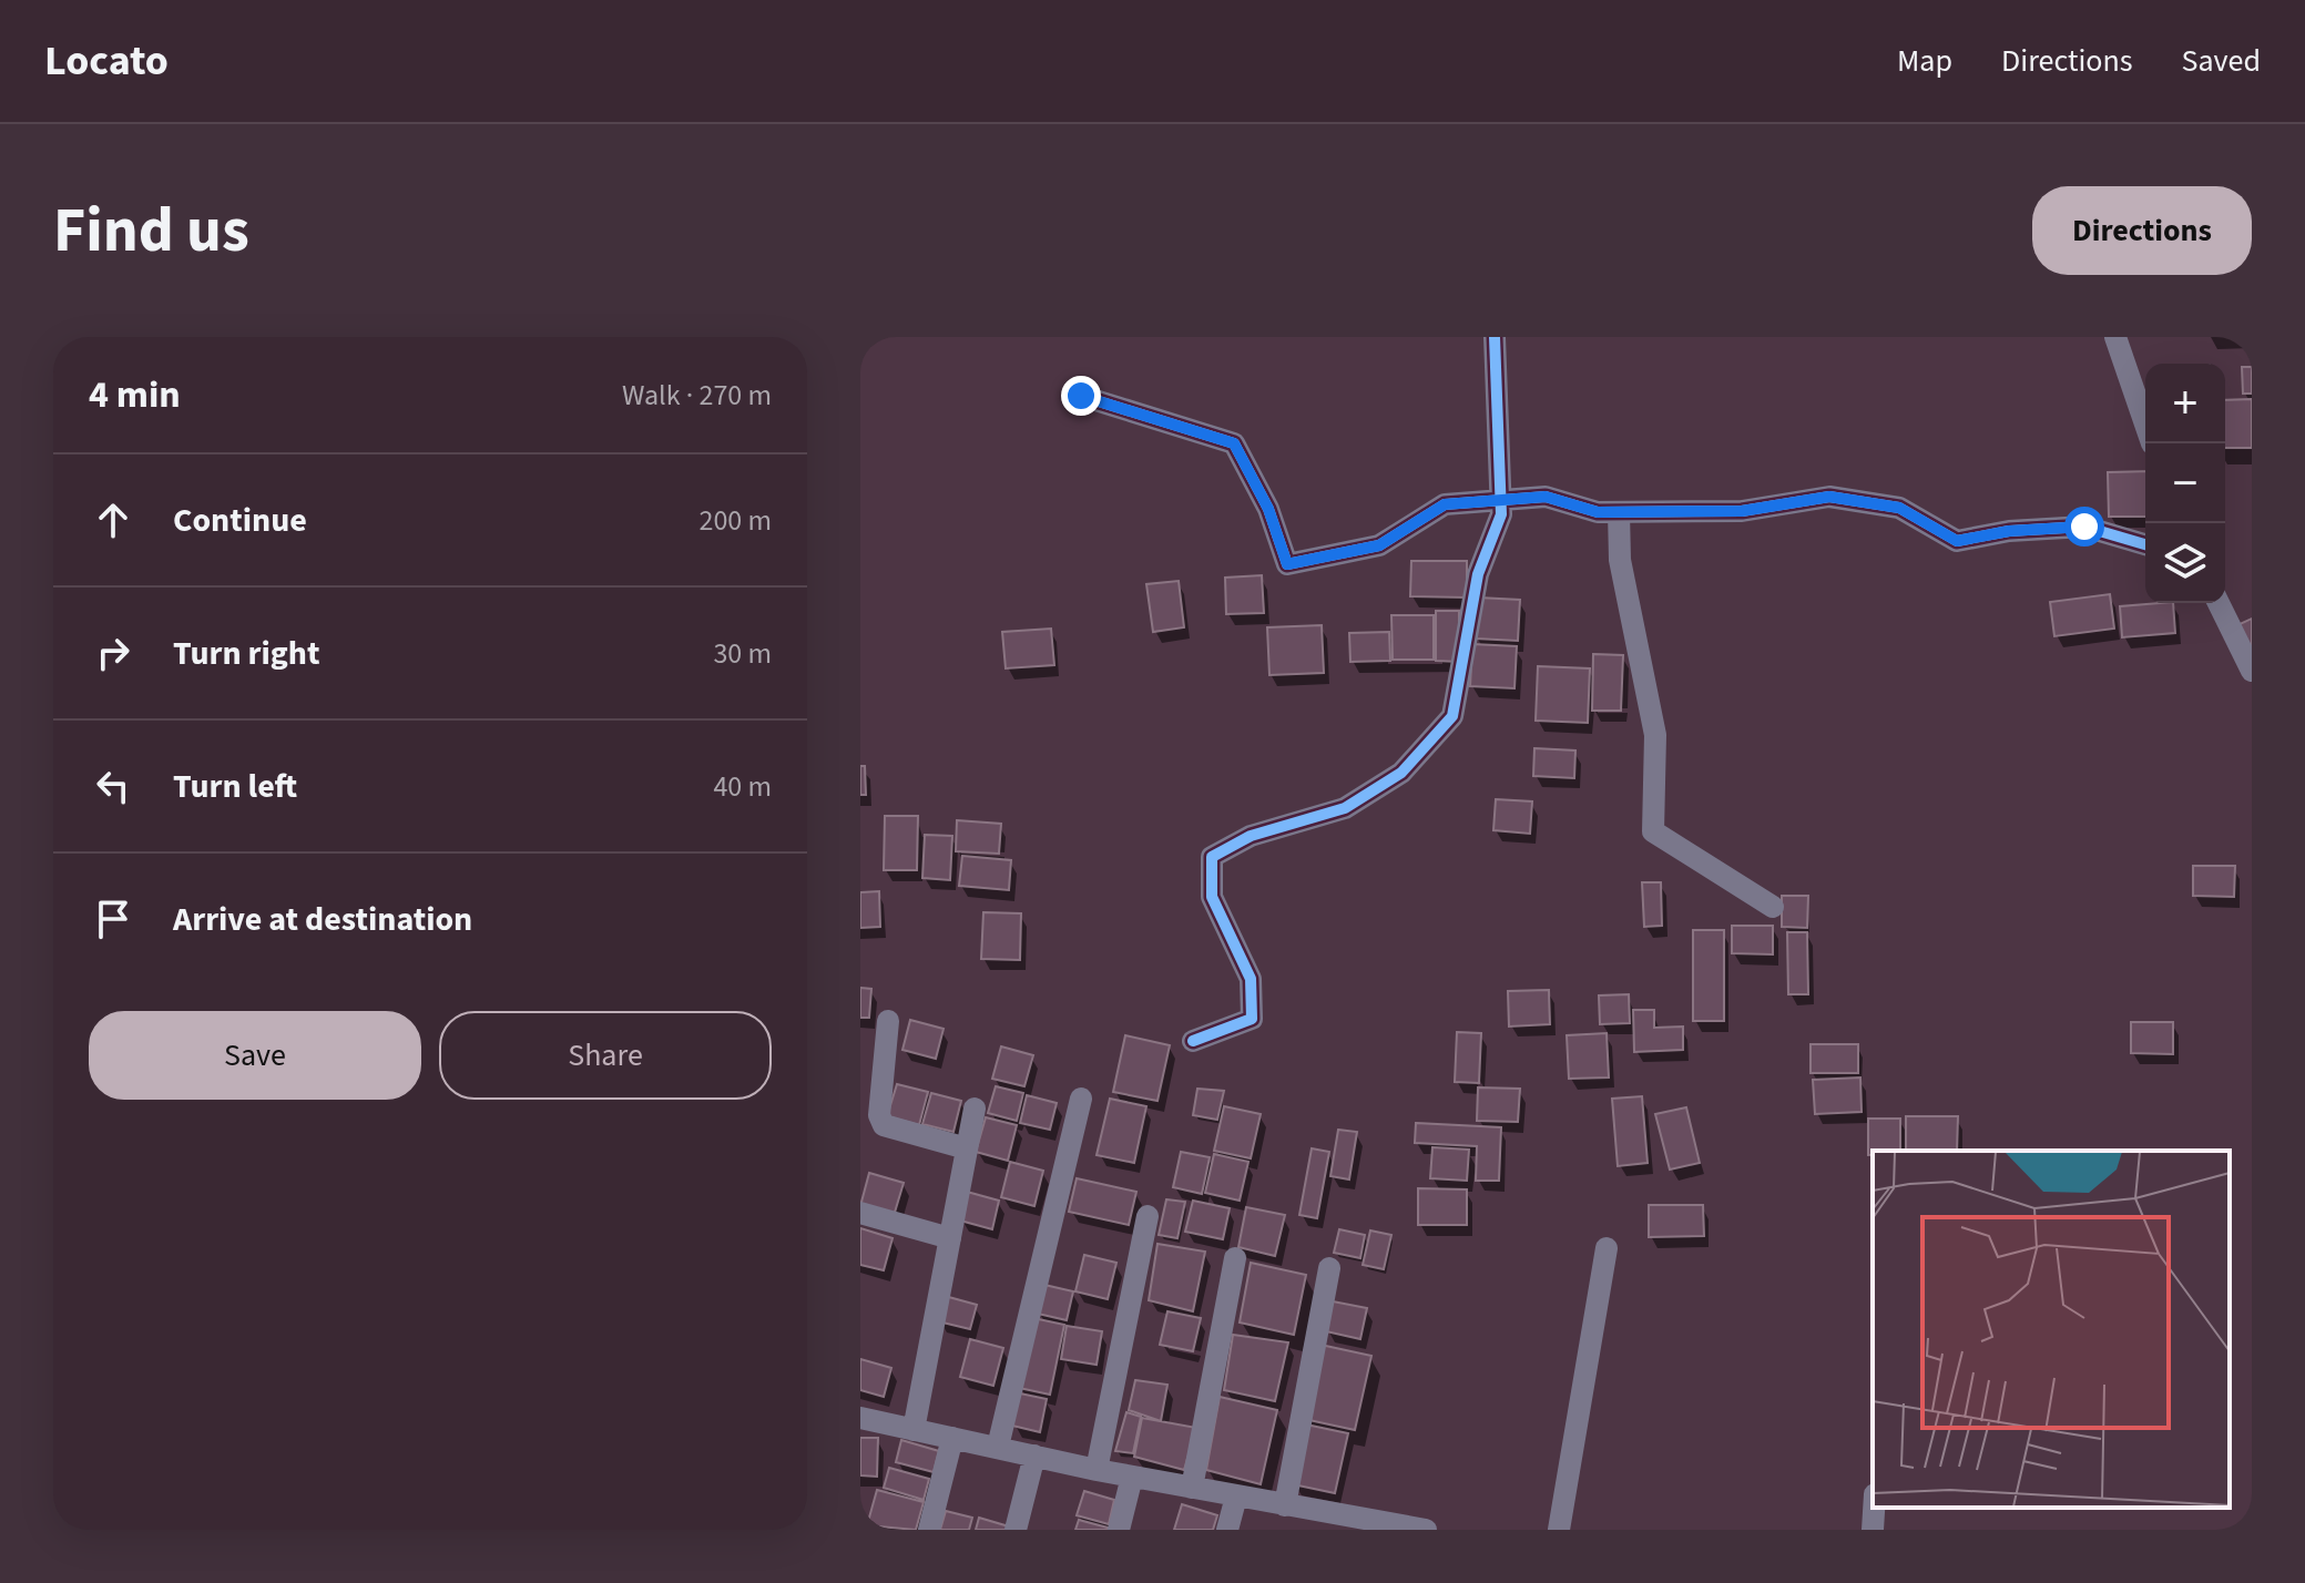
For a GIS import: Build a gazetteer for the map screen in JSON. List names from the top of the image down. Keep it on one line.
{"page":{"header":"Locato","nav":["Map","Directions","Saved"],"buttons":["Directions",["Save","Share"]],"title":"Find us","heading":["4 min","Walk · 270 m"],"map_buttons":["+","−"],"list":[["Continue","200 m"],["Turn right","30 m"],["Turn left","40 m"],"Arrive at destination"]}}
